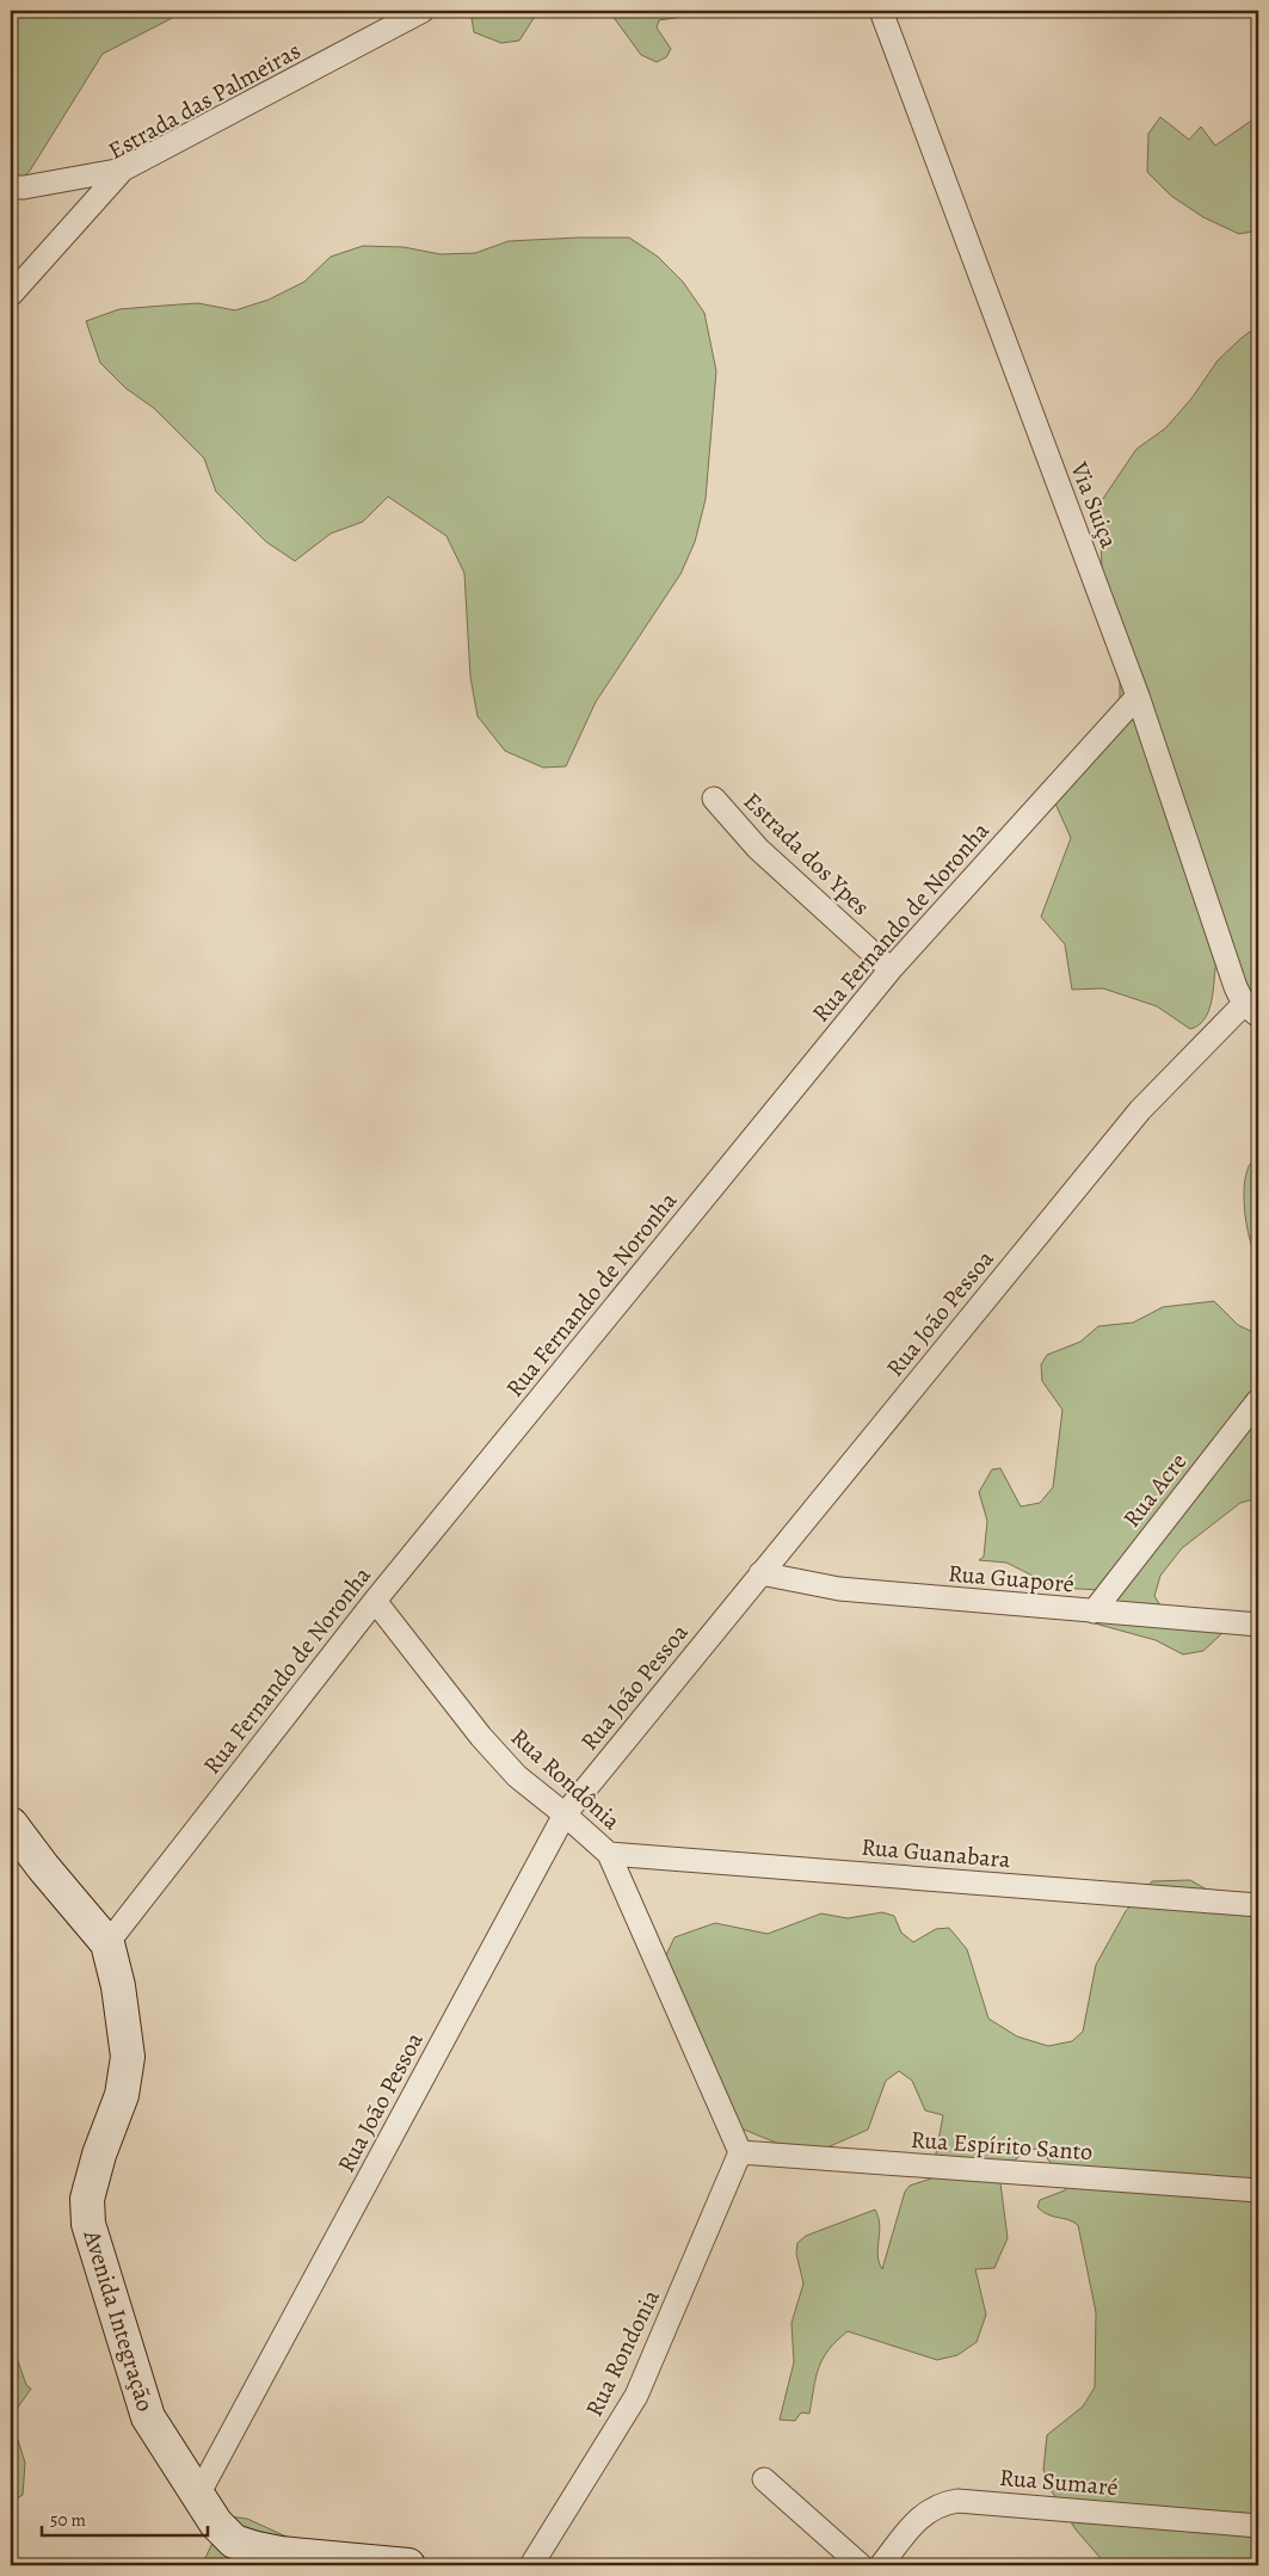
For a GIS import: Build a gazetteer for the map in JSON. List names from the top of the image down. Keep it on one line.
{"streets":{"main road":["Avenida Integração"],"street":["Estrada das Palmeiras","Via Suiça","Estrada dos Ypes","Rua Fernando de Noronha","Rua João Pessoa","Rua Acre","Rua Guaporé","Rua Rondônia","Rua Guanabara","Rua Espírito Santo","Rua Rondonia","Rua Sumaré"]},"crossings":[["Via Suiça","Rua Fernando de Noronha"],["Via Suiça","Rua João Pessoa"],["Estrada dos Ypes","Rua Fernando de Noronha"],["Rua Fernando de Noronha","Rua Rondônia"],["Rua Fernando de Noronha","Avenida Integração"],["Rua João Pessoa","Rua Guaporé"],["Rua João Pessoa","Rua Rondônia"],["Rua João Pessoa","Avenida Integração"],["Rua Acre","Rua Guaporé"],["Rua Rondônia","Rua Guanabara"],["Rua Rondônia","Rua Espírito Santo"],["Rua Rondônia","Rua Rondonia"],["Rua Espírito Santo","Rua Rondonia"]],"scale_bar":"50 m"}
